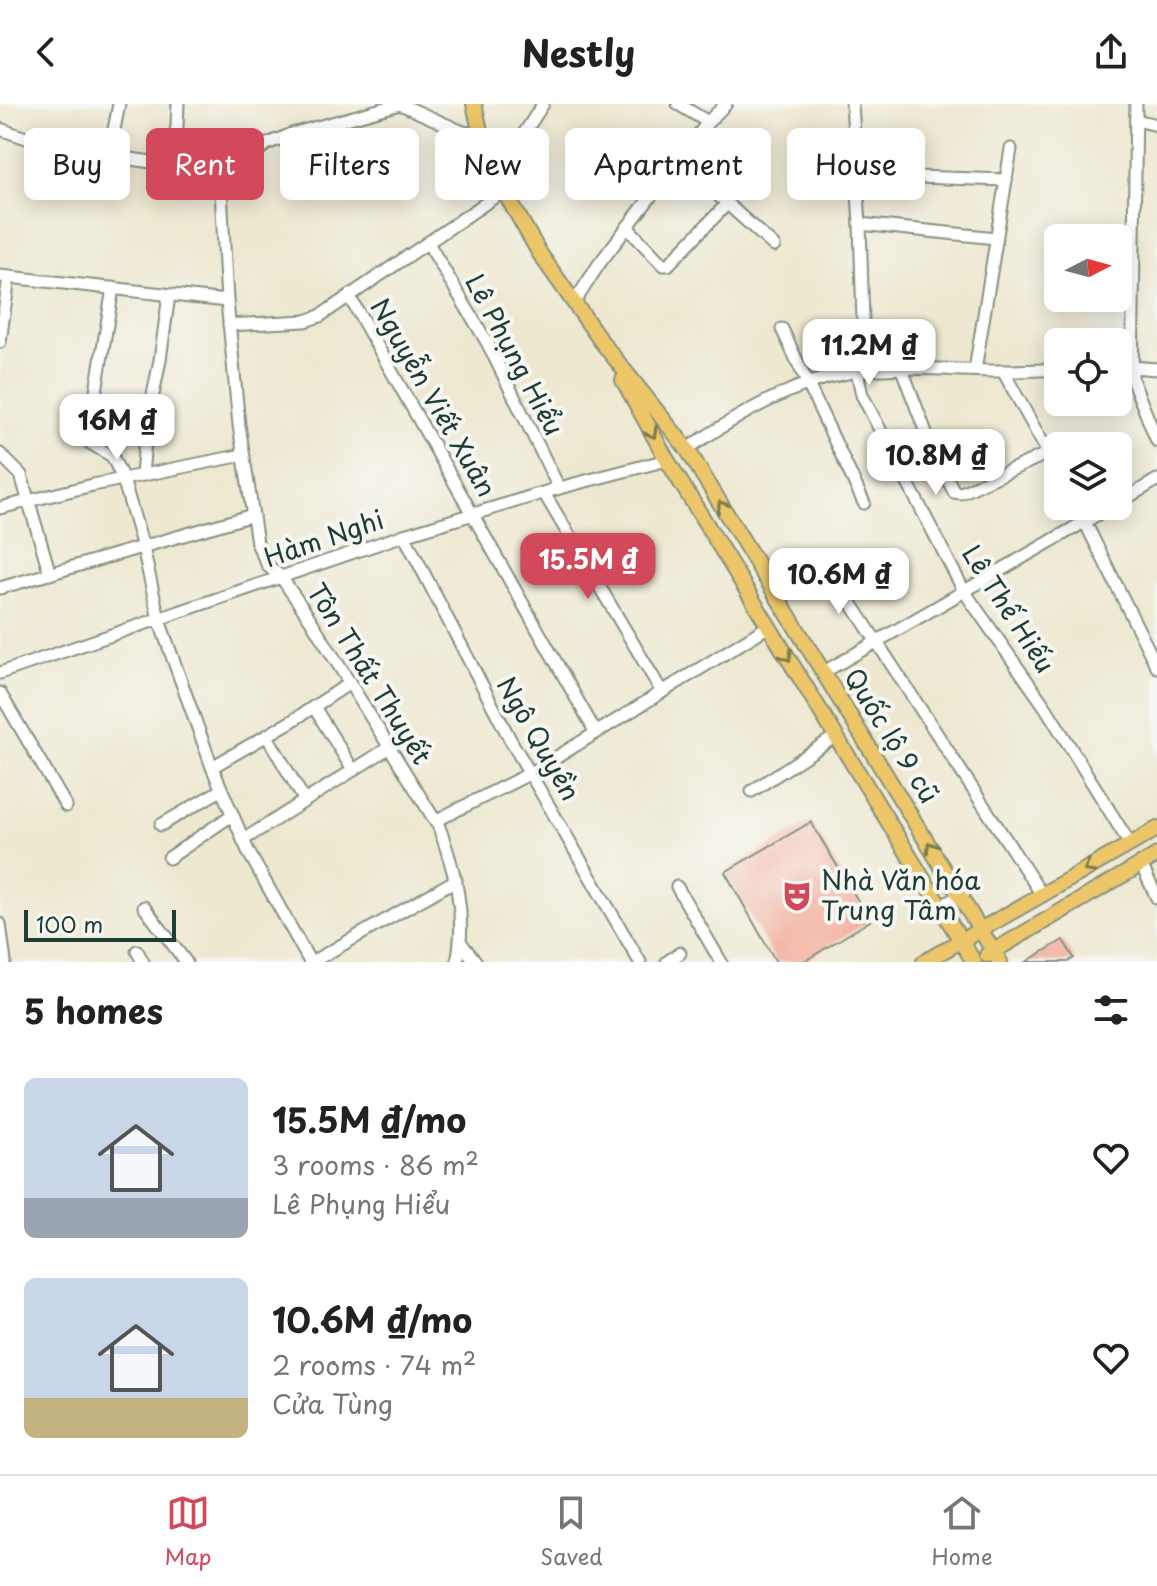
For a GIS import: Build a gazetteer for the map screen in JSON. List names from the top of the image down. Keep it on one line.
{"streets":{"main road":["Quốc lộ 9 cũ"],"street":["Lê Phụng Hiểu","Nguyễn Viết Xuân","Hàm Nghi","Lê Thế Hiếu","Tôn Thất Thuyết","Ngô Quyền"]},"crossings":[["Lê Phụng Hiểu","Hàm Nghi"],["Nguyễn Viết Xuân","Hàm Nghi"],["Hàm Nghi","Tôn Thất Thuyết"],["Hàm Nghi","Quốc lộ 9 cũ"],["Hàm Nghi","Ngô Quyền"]],"places":{"theatre":["Nhà Văn hóa Trung Tâm"]},"scale_bar":"100 m","north":"right","page":{"header":"Nestly","chip":["Buy","Rent","Filters","New","Apartment","House"],"price":["11.2M ₫","16M ₫","10.8M ₫","15.5M ₫","10.6M ₫"],"scale":"100 m","heading":"5 homes","list":[{"name":"15.5M ₫/mo","note":"3 rooms · 86 m² · Lê Phụng Hiểu"},{"name":"10.6M ₫/mo","note":"2 rooms · 74 m² · Cửa Tùng"}],"tabs":["Map","Saved","Home"]}}
